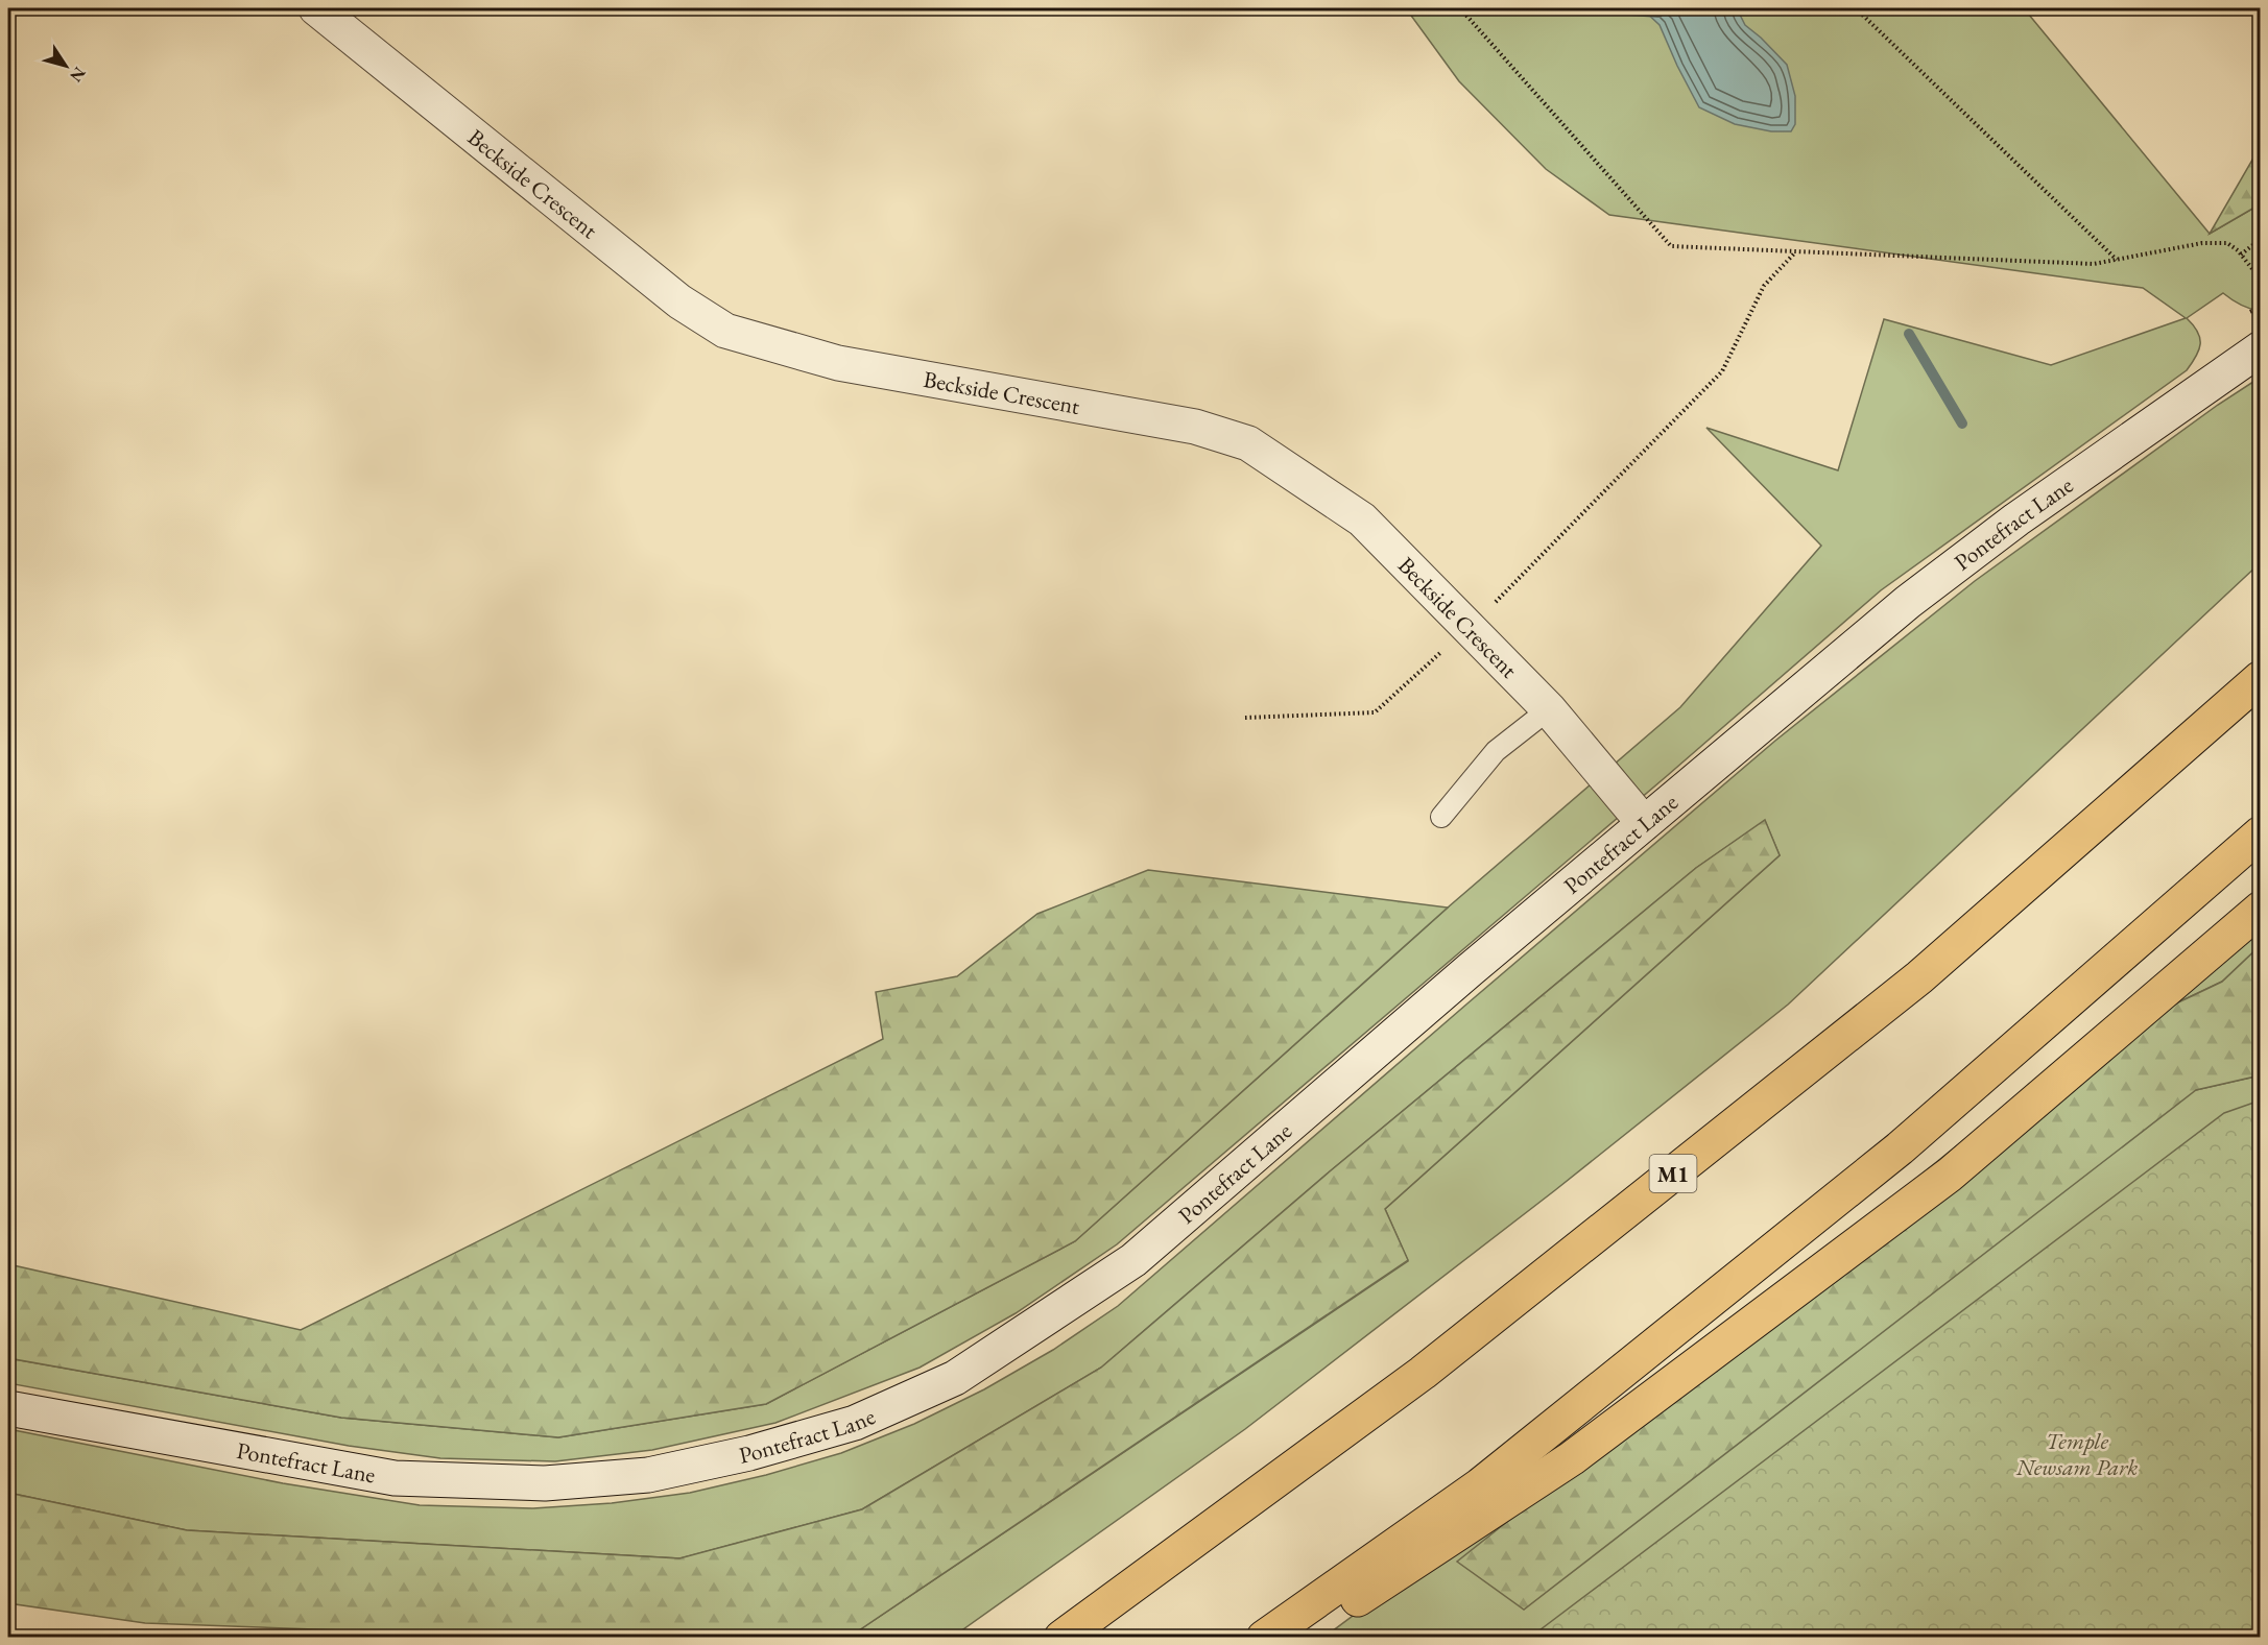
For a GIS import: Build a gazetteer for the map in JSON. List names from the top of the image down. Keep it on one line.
{"streets":{"highway":["M1"],"street":["Beckside Crescent","Pontefract Lane"]},"crossings":[["Beckside Crescent","Pontefract Lane"]],"parks":["Temple Newsam Park"],"north":"bottom right"}
